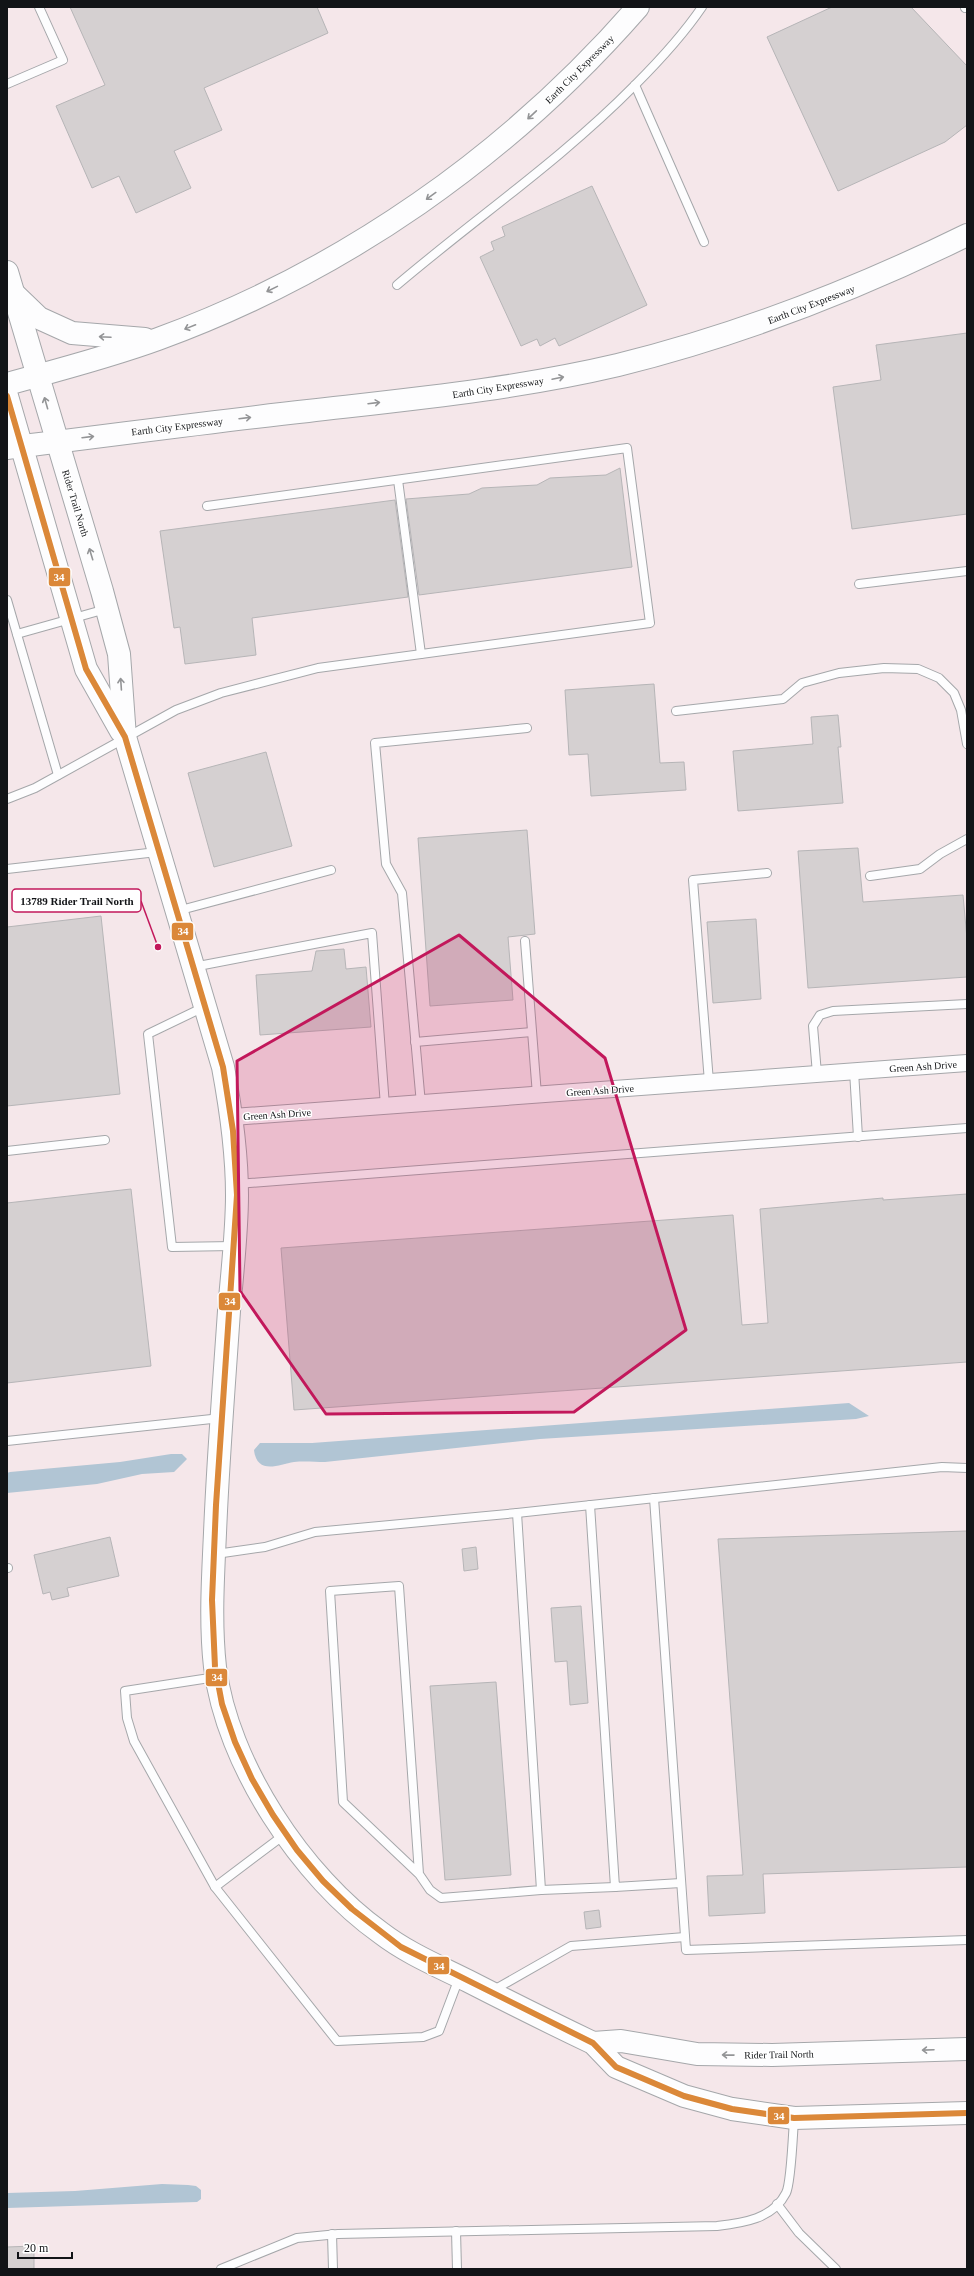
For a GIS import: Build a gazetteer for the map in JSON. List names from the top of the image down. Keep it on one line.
{"streets":{"main road":["Earth City Expressway","Rider Trail North"],"street":["Green Ash Drive"]},"crossings":[["Earth City Expressway","Rider Trail North"],["Rider Trail North","Green Ash Drive"]],"places":["13789 Rider Trail North"],"lines":["transit line 34"],"scale_bar":"20 m"}
